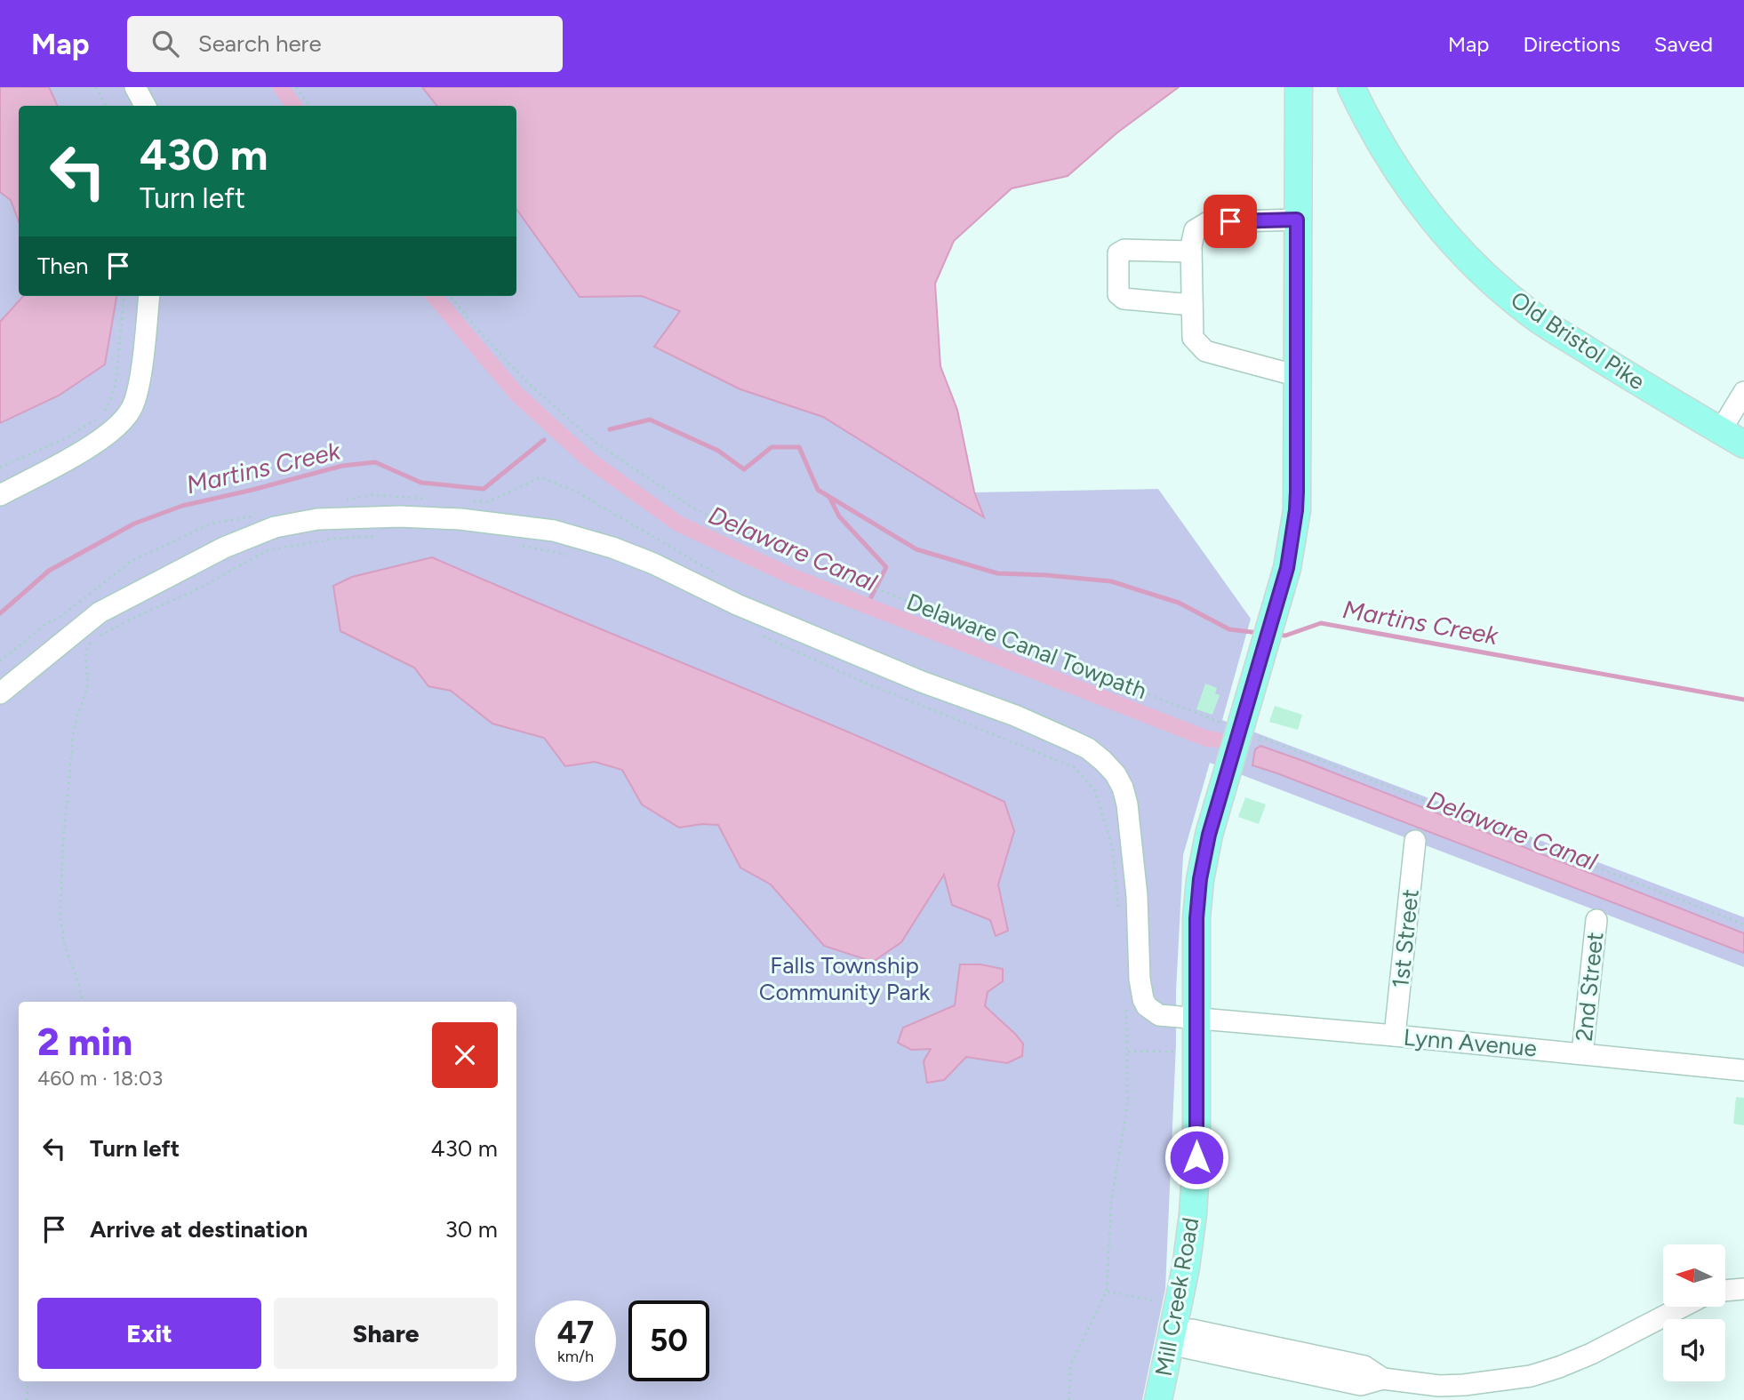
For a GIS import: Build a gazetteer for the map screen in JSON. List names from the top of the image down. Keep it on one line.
{"streets":{"main road":["Old Bristol Pike","Mill Creek Road"],"street":["1st Street","2nd Street","Lynn Avenue"],"path":["Delaware Canal Towpath"]},"crossings":[["1st Street","Lynn Avenue"],["2nd Street","Lynn Avenue"],["Lynn Avenue","Mill Creek Road"]],"water":["Martins Creek","Delaware Canal"],"parks":["Falls Township Community Park"],"north":"left","page":{"header":"Map","search":"Search here","nav":["Map","Directions","Saved"],"turn":["430 m","Turn left"],"then":"Then","heading":["2 min","460 m · 18:03"],"list":[{"name":"Turn left","value":"430 m"},{"name":"Arrive at destination","value":"30 m"}],"buttons":["Exit","Share"],"speed":"47 km/h","limit":"50"}}
